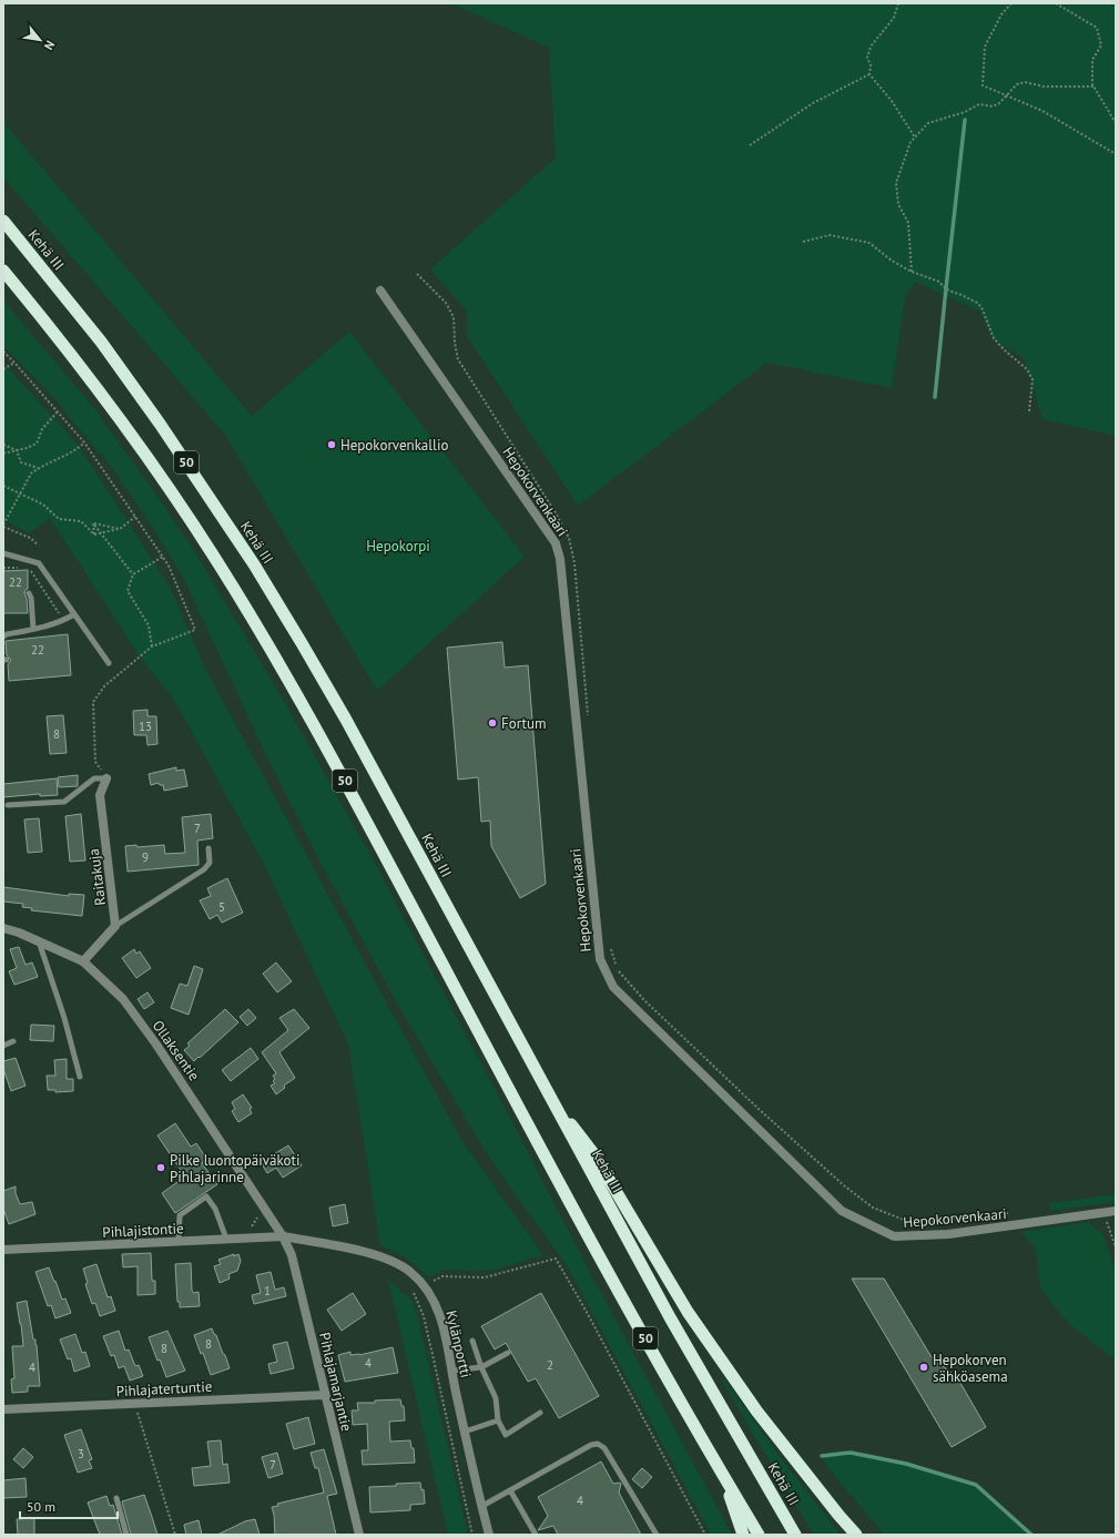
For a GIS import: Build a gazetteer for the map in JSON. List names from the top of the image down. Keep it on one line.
{"streets":{"highway":["Kehä III","50"],"street":["Hepokorvenkaari","Raitakuja","Ollaksentie","Pihlajistontie","Kylänportti","Pihlajamarjantie","Pihlajatertuntie"]},"crossings":[["Ollaksentie","Pihlajistontie"],["Ollaksentie","Kylänportti"],["Ollaksentie","Pihlajamarjantie"],["Pihlajistontie","Kylänportti"],["Pihlajistontie","Pihlajamarjantie"],["Kylänportti","Pihlajamarjantie"],["Pihlajamarjantie","Pihlajatertuntie"]],"parks":["Hepokorpi"],"places":["Hepokorvenkallio","Fortum","Pilke luontopäiväkoti Pihlajarinne","Hepokorven sähköasema"],"house_numbers":["22","22","13","8","7","9","5","1","8","8","4","2","4","3","7","4"],"scale_bar":"50 m","north":"bottom right"}
